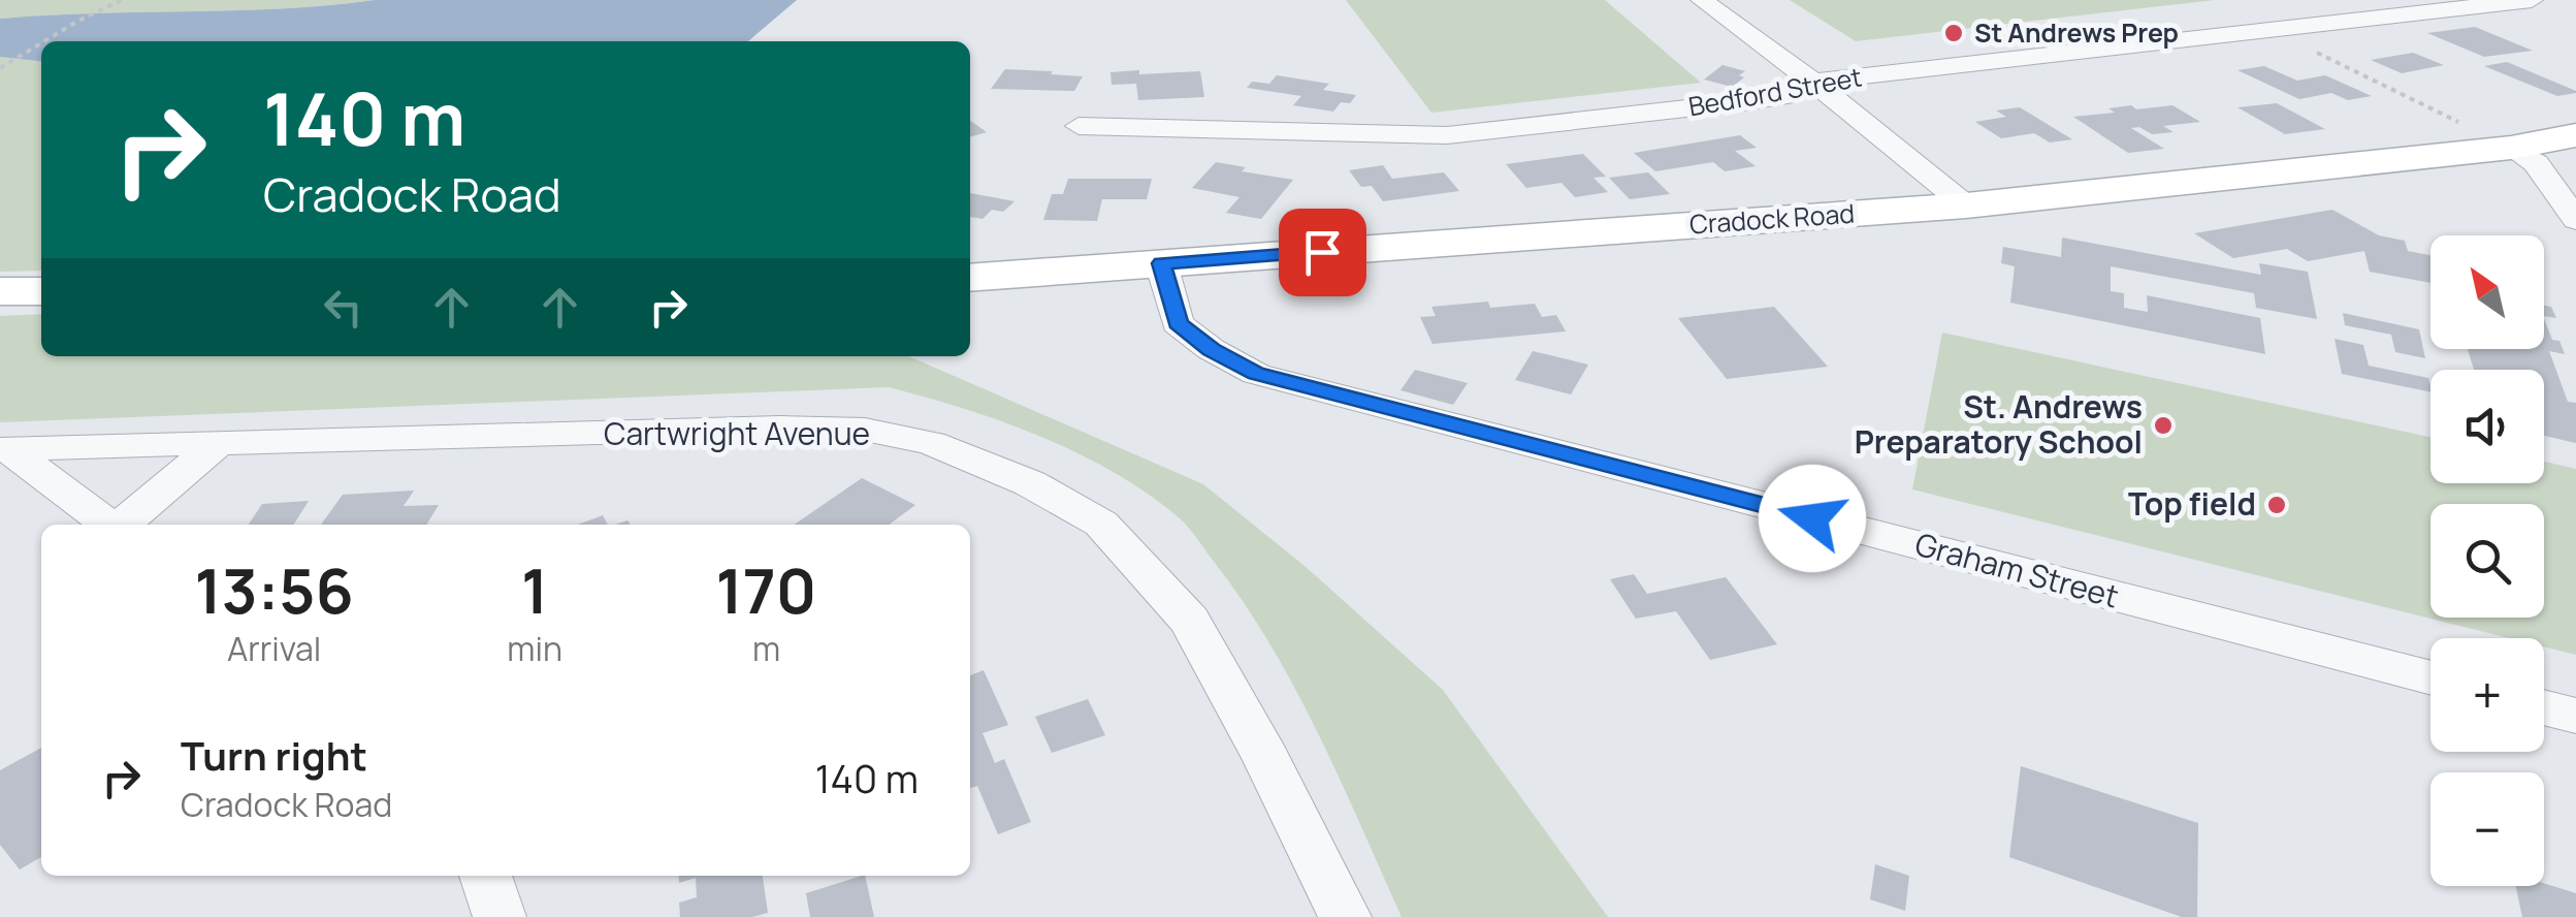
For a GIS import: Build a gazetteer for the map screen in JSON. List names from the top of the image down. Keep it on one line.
{"streets":{"main road":["Cradock Road"],"street":["Bedford Street","Cartwright Avenue","Graham Street"]},"crossings":[["Cradock Road","Graham Street"]],"places":["St Andrews Prep","St. Andrews Preparatory School","Top field"],"north":"top left","page":{"turn":["140 m","Cradock Road"],"map_buttons":["+","−"],"eta":["13:56","Arrival","1","min","170","m"],"list":[{"name":"Turn right","note":"Cradock Road","value":"140 m"}]}}
